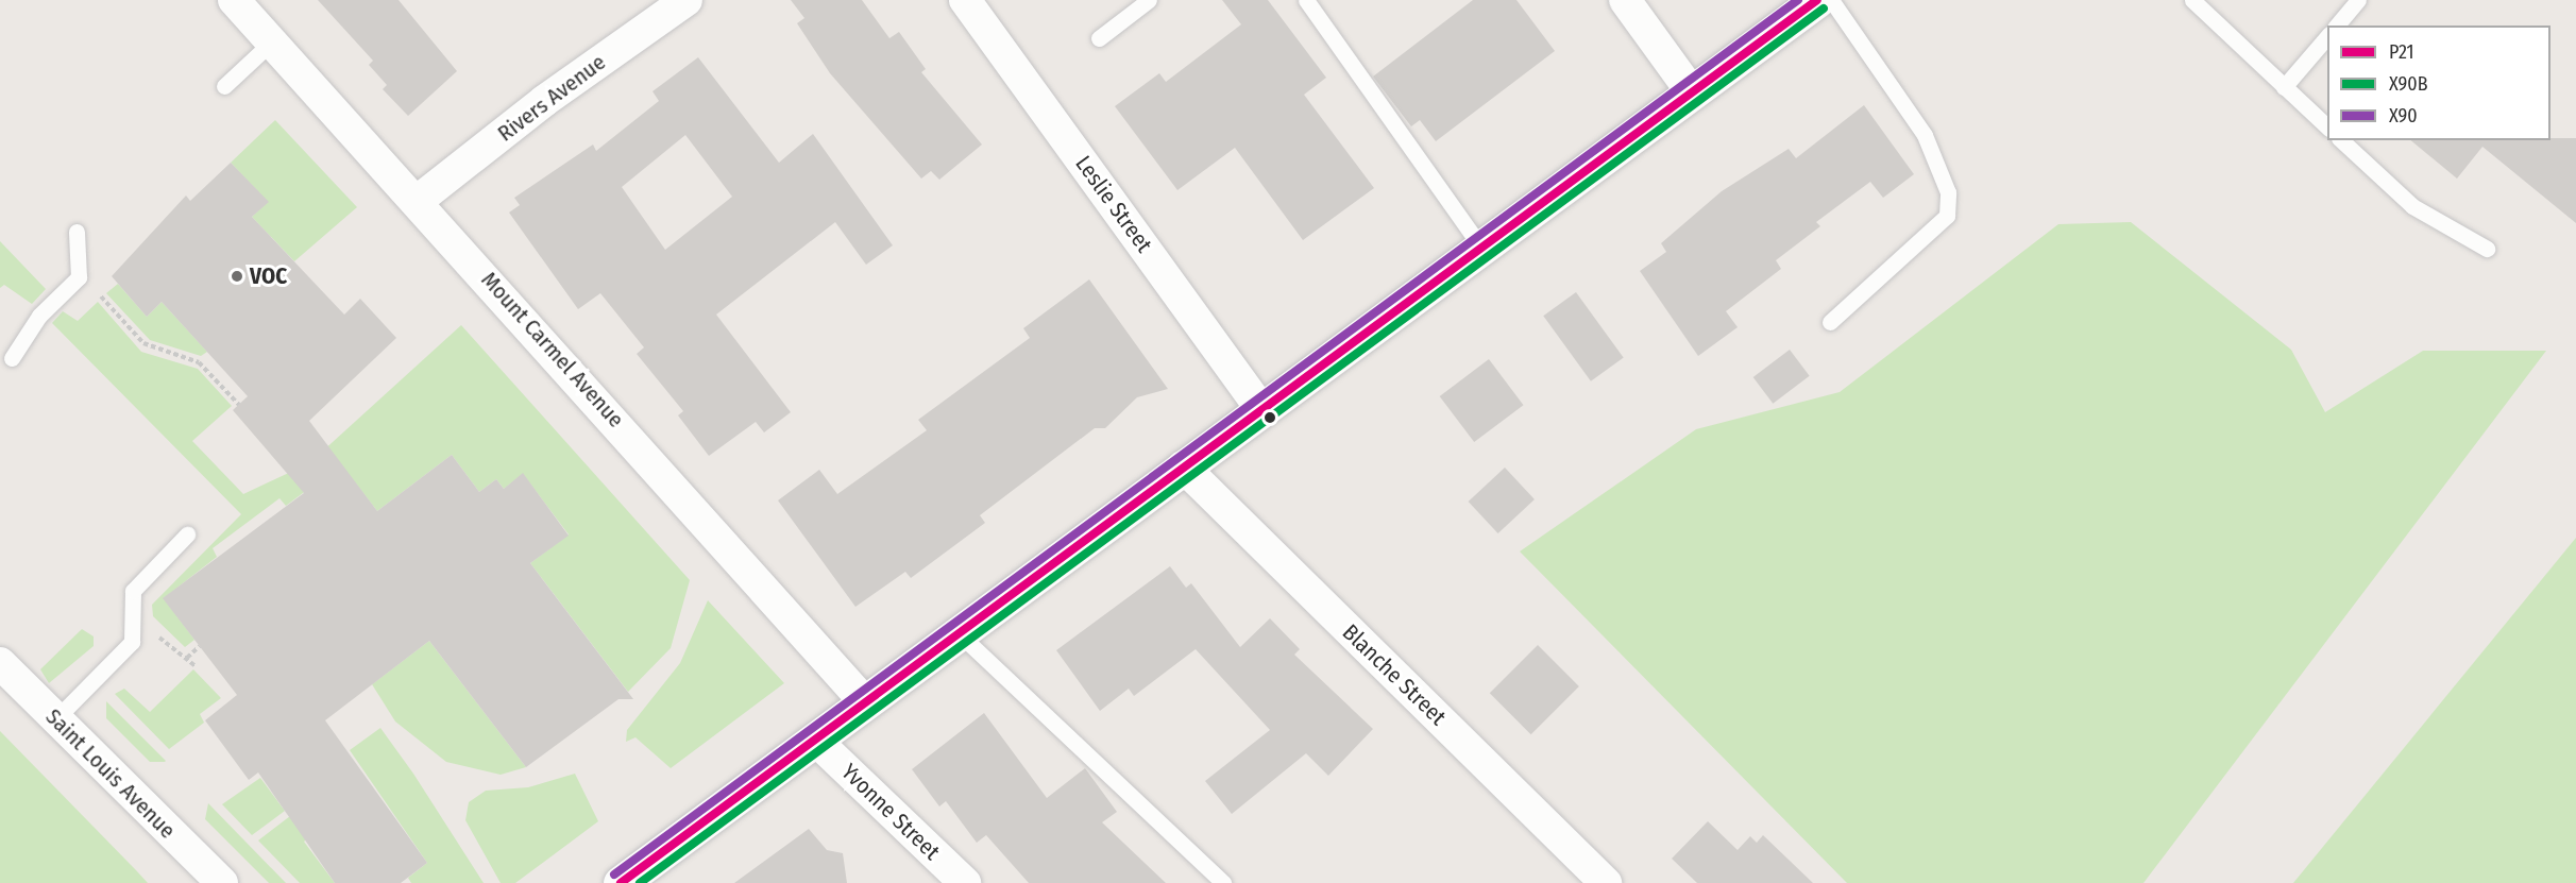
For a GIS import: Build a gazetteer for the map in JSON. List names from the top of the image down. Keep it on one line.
{"streets":{"street":["Rivers Avenue","Leslie Street","Mount Carmel Avenue","Blanche Street","Saint Louis Avenue","Yvonne Street"]},"crossings":[["Rivers Avenue","Mount Carmel Avenue"]],"places":["VOC"],"lines":["transit line P21","transit line X90","transit line X90B"],"legend":["P21","X90B","X90"]}
